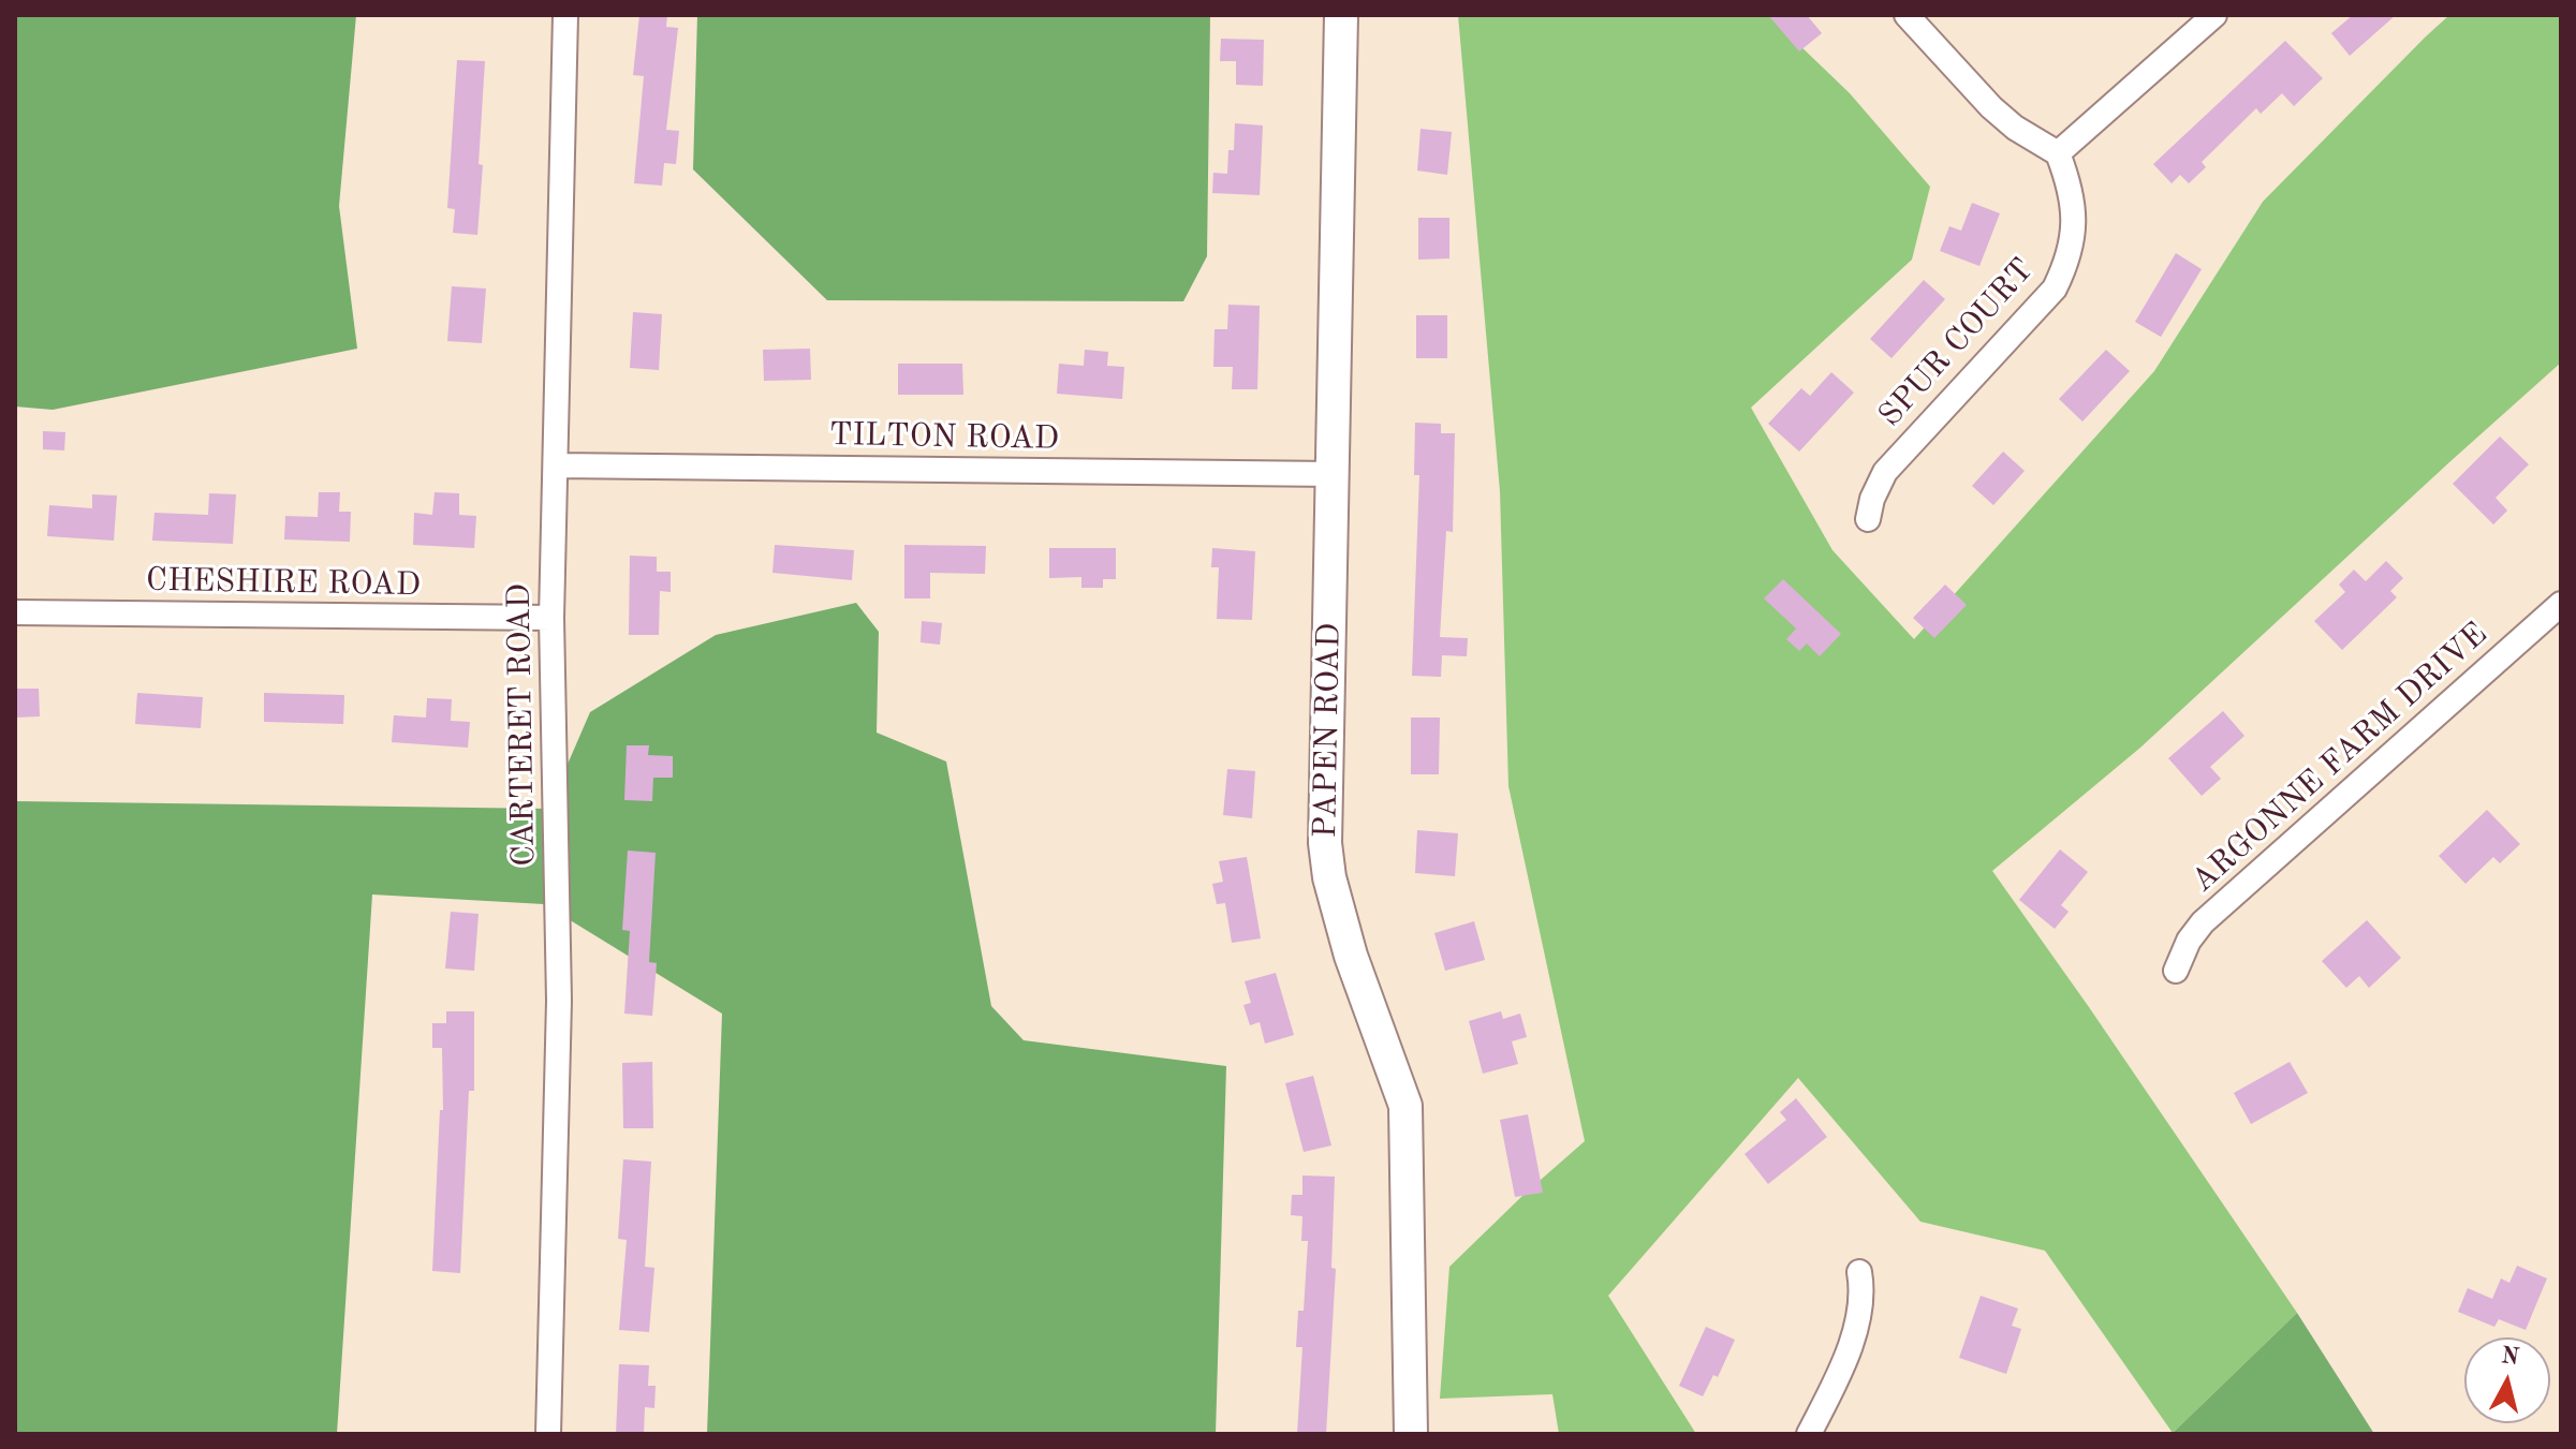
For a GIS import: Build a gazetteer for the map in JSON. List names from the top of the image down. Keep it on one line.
{"streets":{"street":["SPUR COURT","TILTON ROAD","CHESHIRE ROAD","CARTERET ROAD","PAPEN ROAD","ARGONNE FARM DRIVE"]},"crossings":[["TILTON ROAD","CARTERET ROAD"],["TILTON ROAD","PAPEN ROAD"],["CHESHIRE ROAD","CARTERET ROAD"]],"north":"top"}
